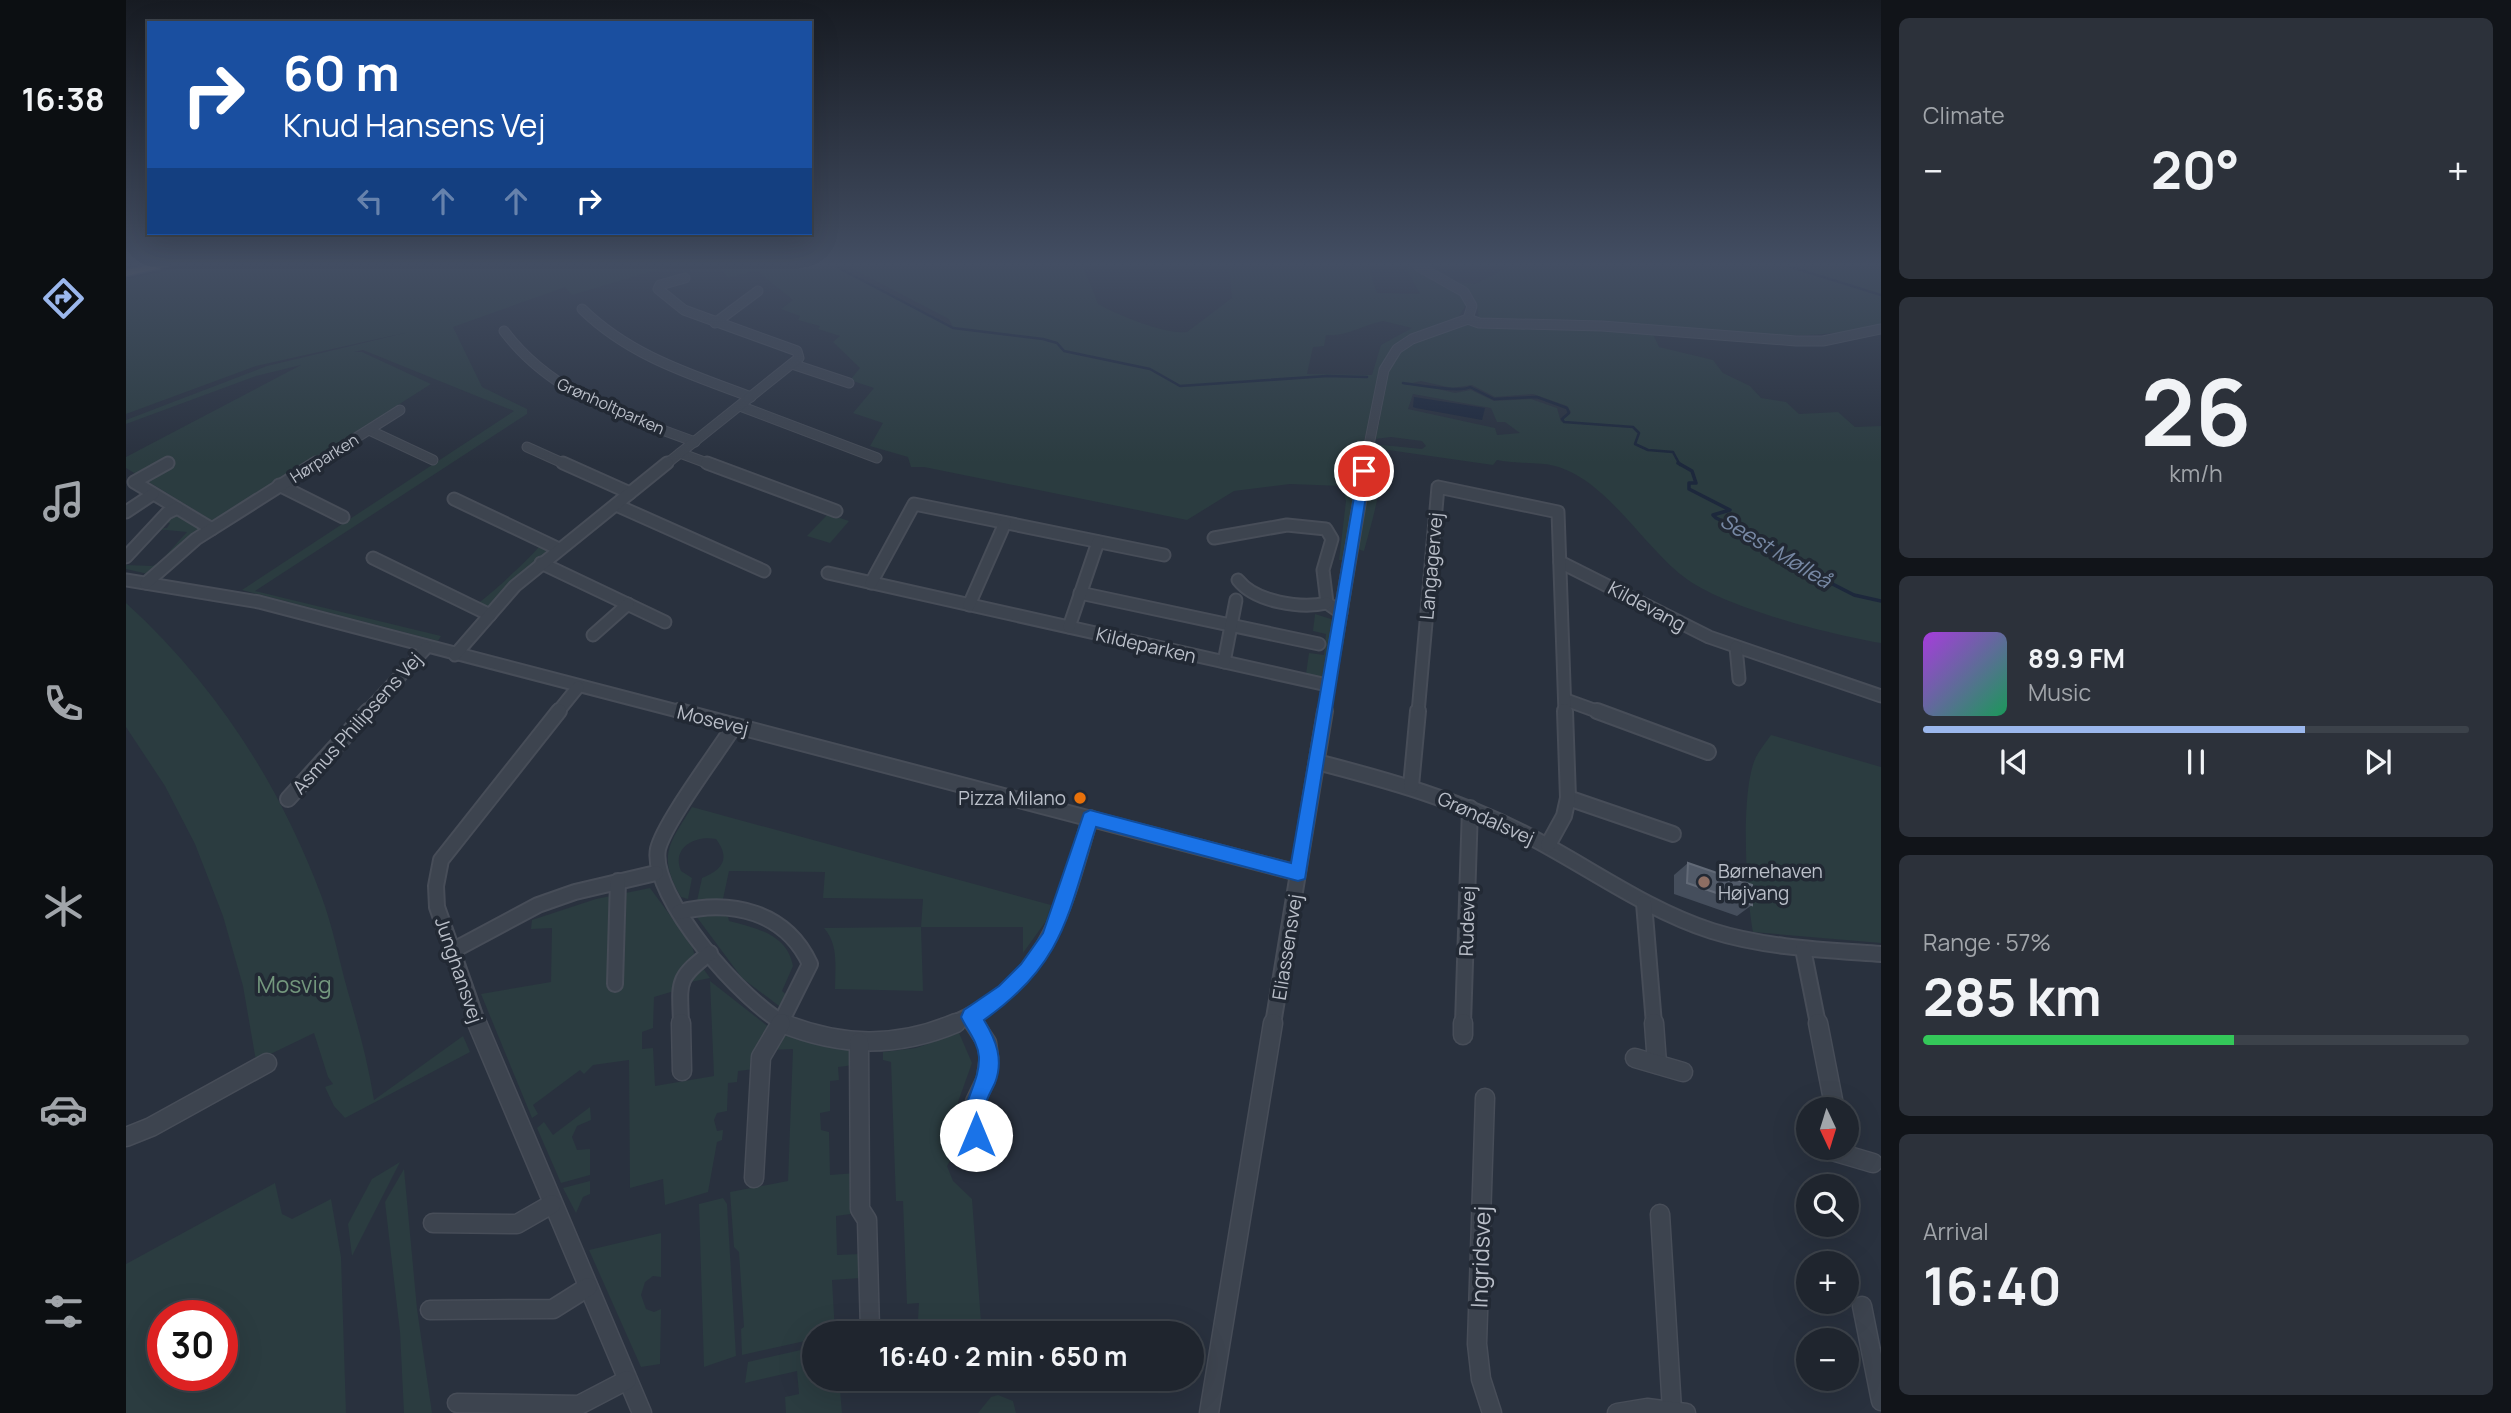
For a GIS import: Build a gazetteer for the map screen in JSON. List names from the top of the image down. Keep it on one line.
{"streets":{"street":["Grønholtparken","Hørparken","Langagervej","Kildevang","Kildeparken","Mosevej","Asmus Philipsens Vej","Grøndalsvej","Rudevej","Eliassensvej","Junghansvej","Ingridsvej"]},"crossings":[["Grønholtparken","Mosevej"],["Hørparken","Mosevej"],["Langagervej","Kildevang"],["Langagervej","Grøndalsvej"],["Kildeparken","Eliassensvej"],["Mosevej","Asmus Philipsens Vej"],["Mosevej","Eliassensvej"],["Mosevej","Junghansvej"],["Grøndalsvej","Rudevej"],["Grøndalsvej","Eliassensvej"]],"water":["Seest Mølleå"],"parks":["Mosvig"],"places":["Pizza Milano","Børnehaven Højvang"],"north":"bottom","page":{"tabs":"16:38","tile":["Climate",["26","km/h"],["Range · 57%","285 km"],["Arrival","16:40"]],"turn":["60 m","Knud Hansens Vej"],"heat":["−","20°","+"],"song":["89.9 FM","Music"],"map_buttons":["+","−"],"limit":"30","trip":"16:40 · 2 min · 650 m"}}
